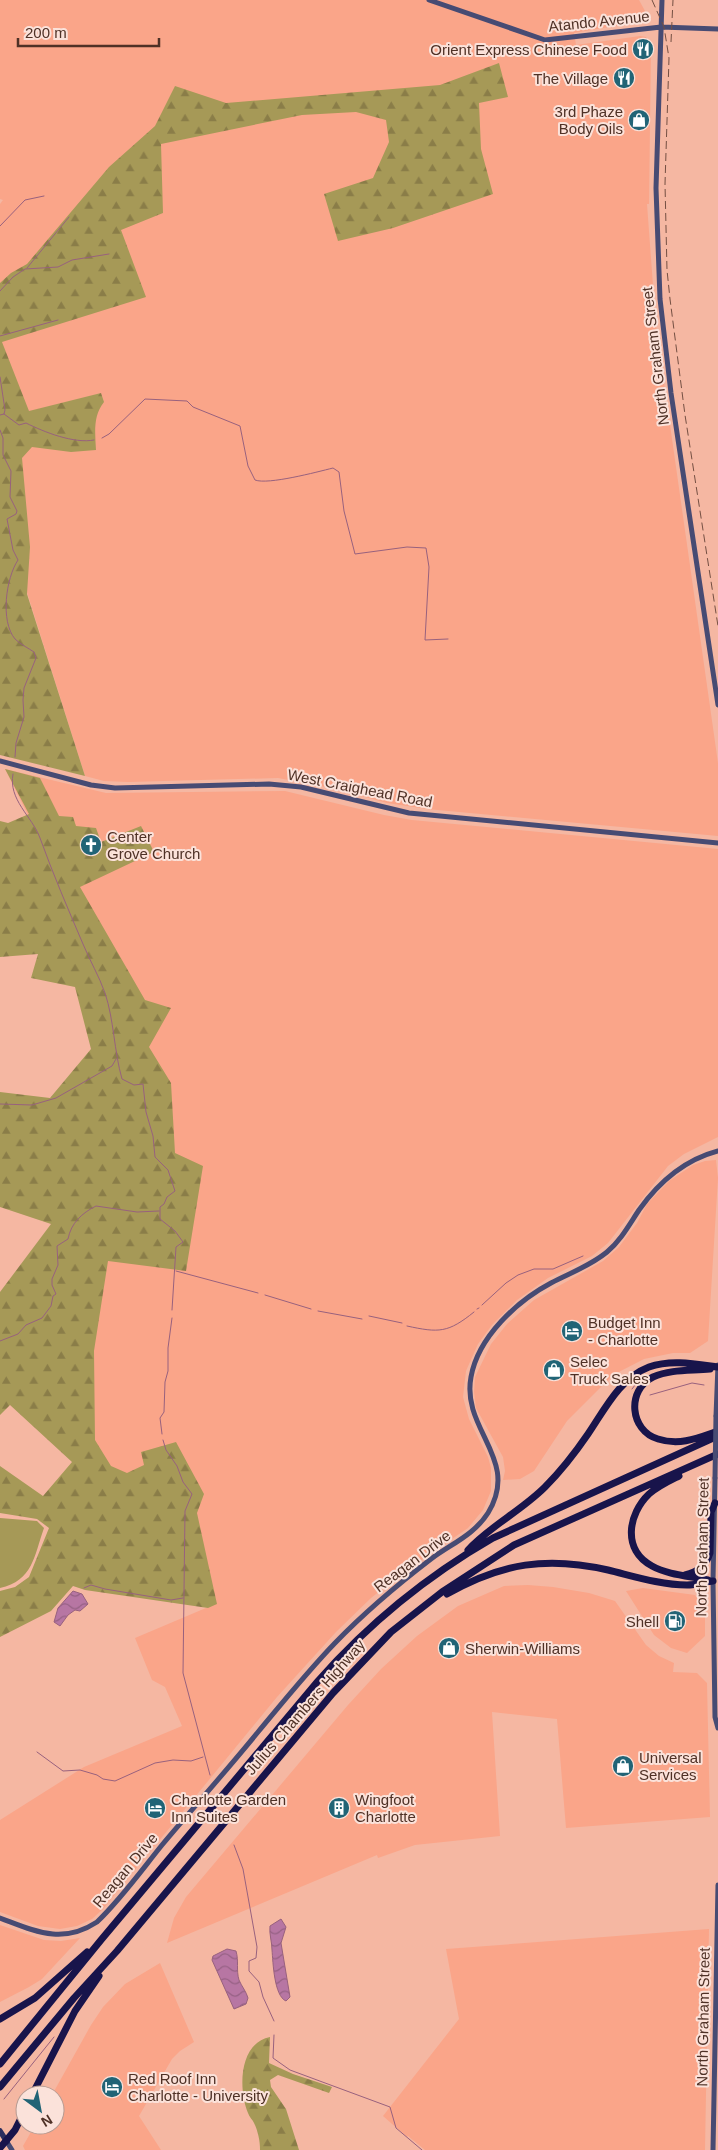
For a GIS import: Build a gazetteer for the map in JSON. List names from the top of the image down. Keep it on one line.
{"streets":{"highway":["Julius Chambers Highway"],"street":["Atando Avenue","North Graham Street","West Craighead Road","Reagan Drive"]},"crossings":[["Atando Avenue","North Graham Street"]],"places":{"restaurant":["Orient Express Chinese Food","The Village"],"shop":["3rd Phaze Body Oils","Selec Truck Sales","Sherwin-Williams","Universal Services"],"church":["Center Grove Church"],"hotel":["Budget Inn - Charlotte","Charlotte Garden Inn Suites","Red Roof Inn Charlotte - University"],"fuel station":["Shell"],"building":["Wingfoot Charlotte"]},"scale_bar":"200 m","north":"bottom right"}
